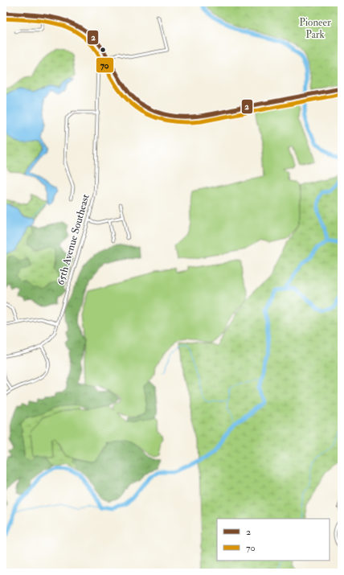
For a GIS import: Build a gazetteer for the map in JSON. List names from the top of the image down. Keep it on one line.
{"streets":{"street":["65th Avenue Southeast"]},"parks":["Pioneer Park"],"lines":["transit line 2","transit line 70"],"legend":["2","70"]}
